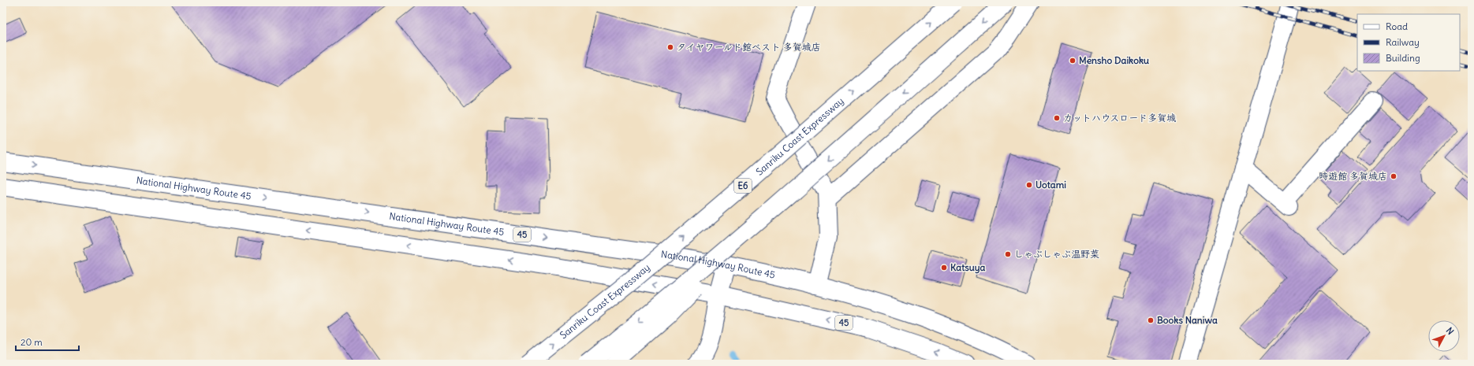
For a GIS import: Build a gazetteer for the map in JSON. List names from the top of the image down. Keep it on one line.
{"streets":{"main road":["Sanriku Coast Expressway","E6","National Highway Route 45","45"]},"places":["タイヤワールド館ベスト 多賀城店","Mensho Daikoku","カットハウスロード多賀城","時遊館 多賀城店","Uotami","しゃぶしゃぶ温野菜","Katsuya","Books Naniwa"],"legend":["Road","Railway","Building"],"scale_bar":"20 m","north":"top right"}
